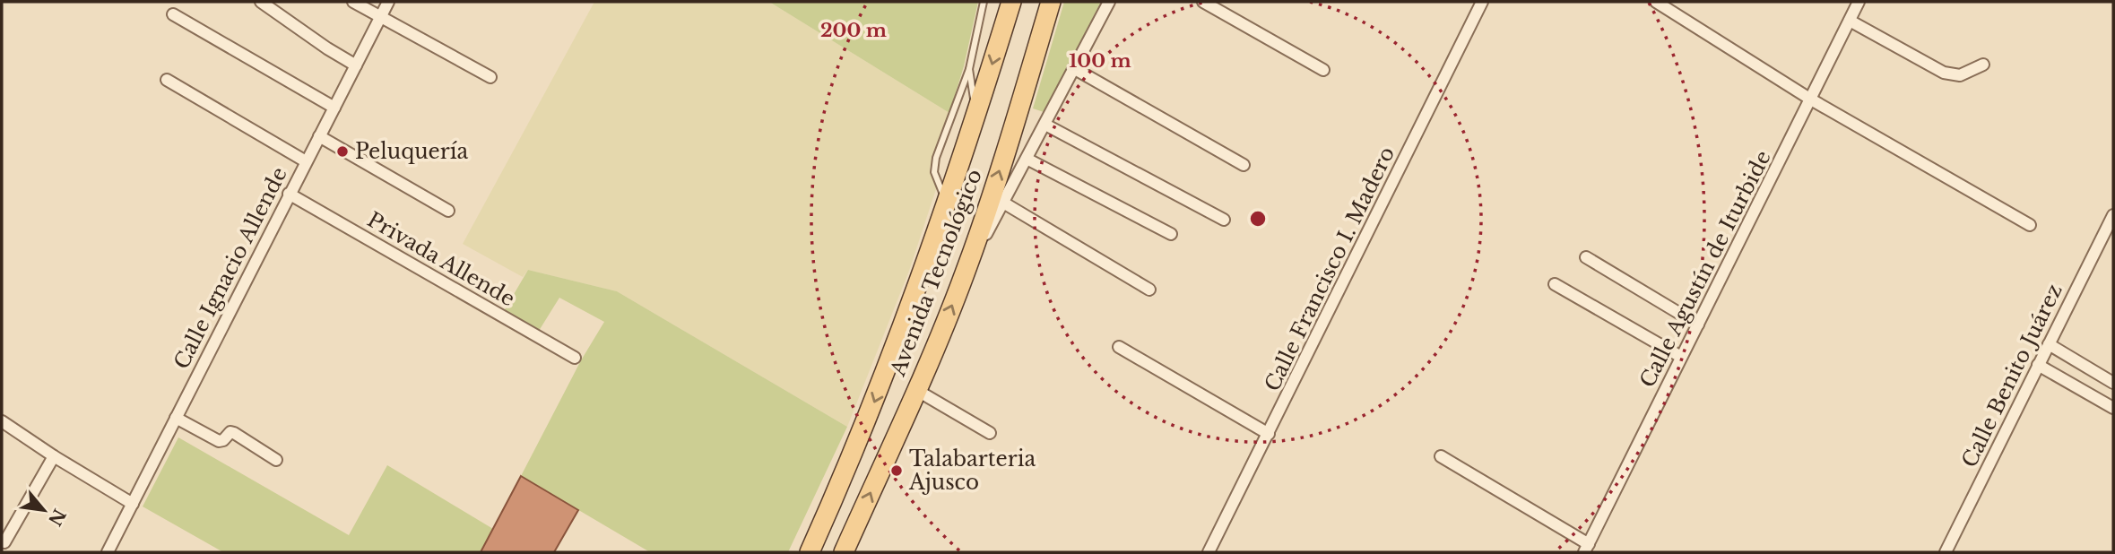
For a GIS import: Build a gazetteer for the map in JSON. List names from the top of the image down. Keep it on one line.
{"streets":{"main road":["Avenida Tecnológico"],"street":["Privada Allende","Calle Ignacio Allende","Calle Francisco I. Madero","Calle Agustín de Iturbide","Calle Benito Juárez"]},"crossings":[["Privada Allende","Calle Ignacio Allende"]],"places":["Peluquería","Talabarteria Ajusco"],"north":"bottom right","rings":["200 m","100 m"]}
